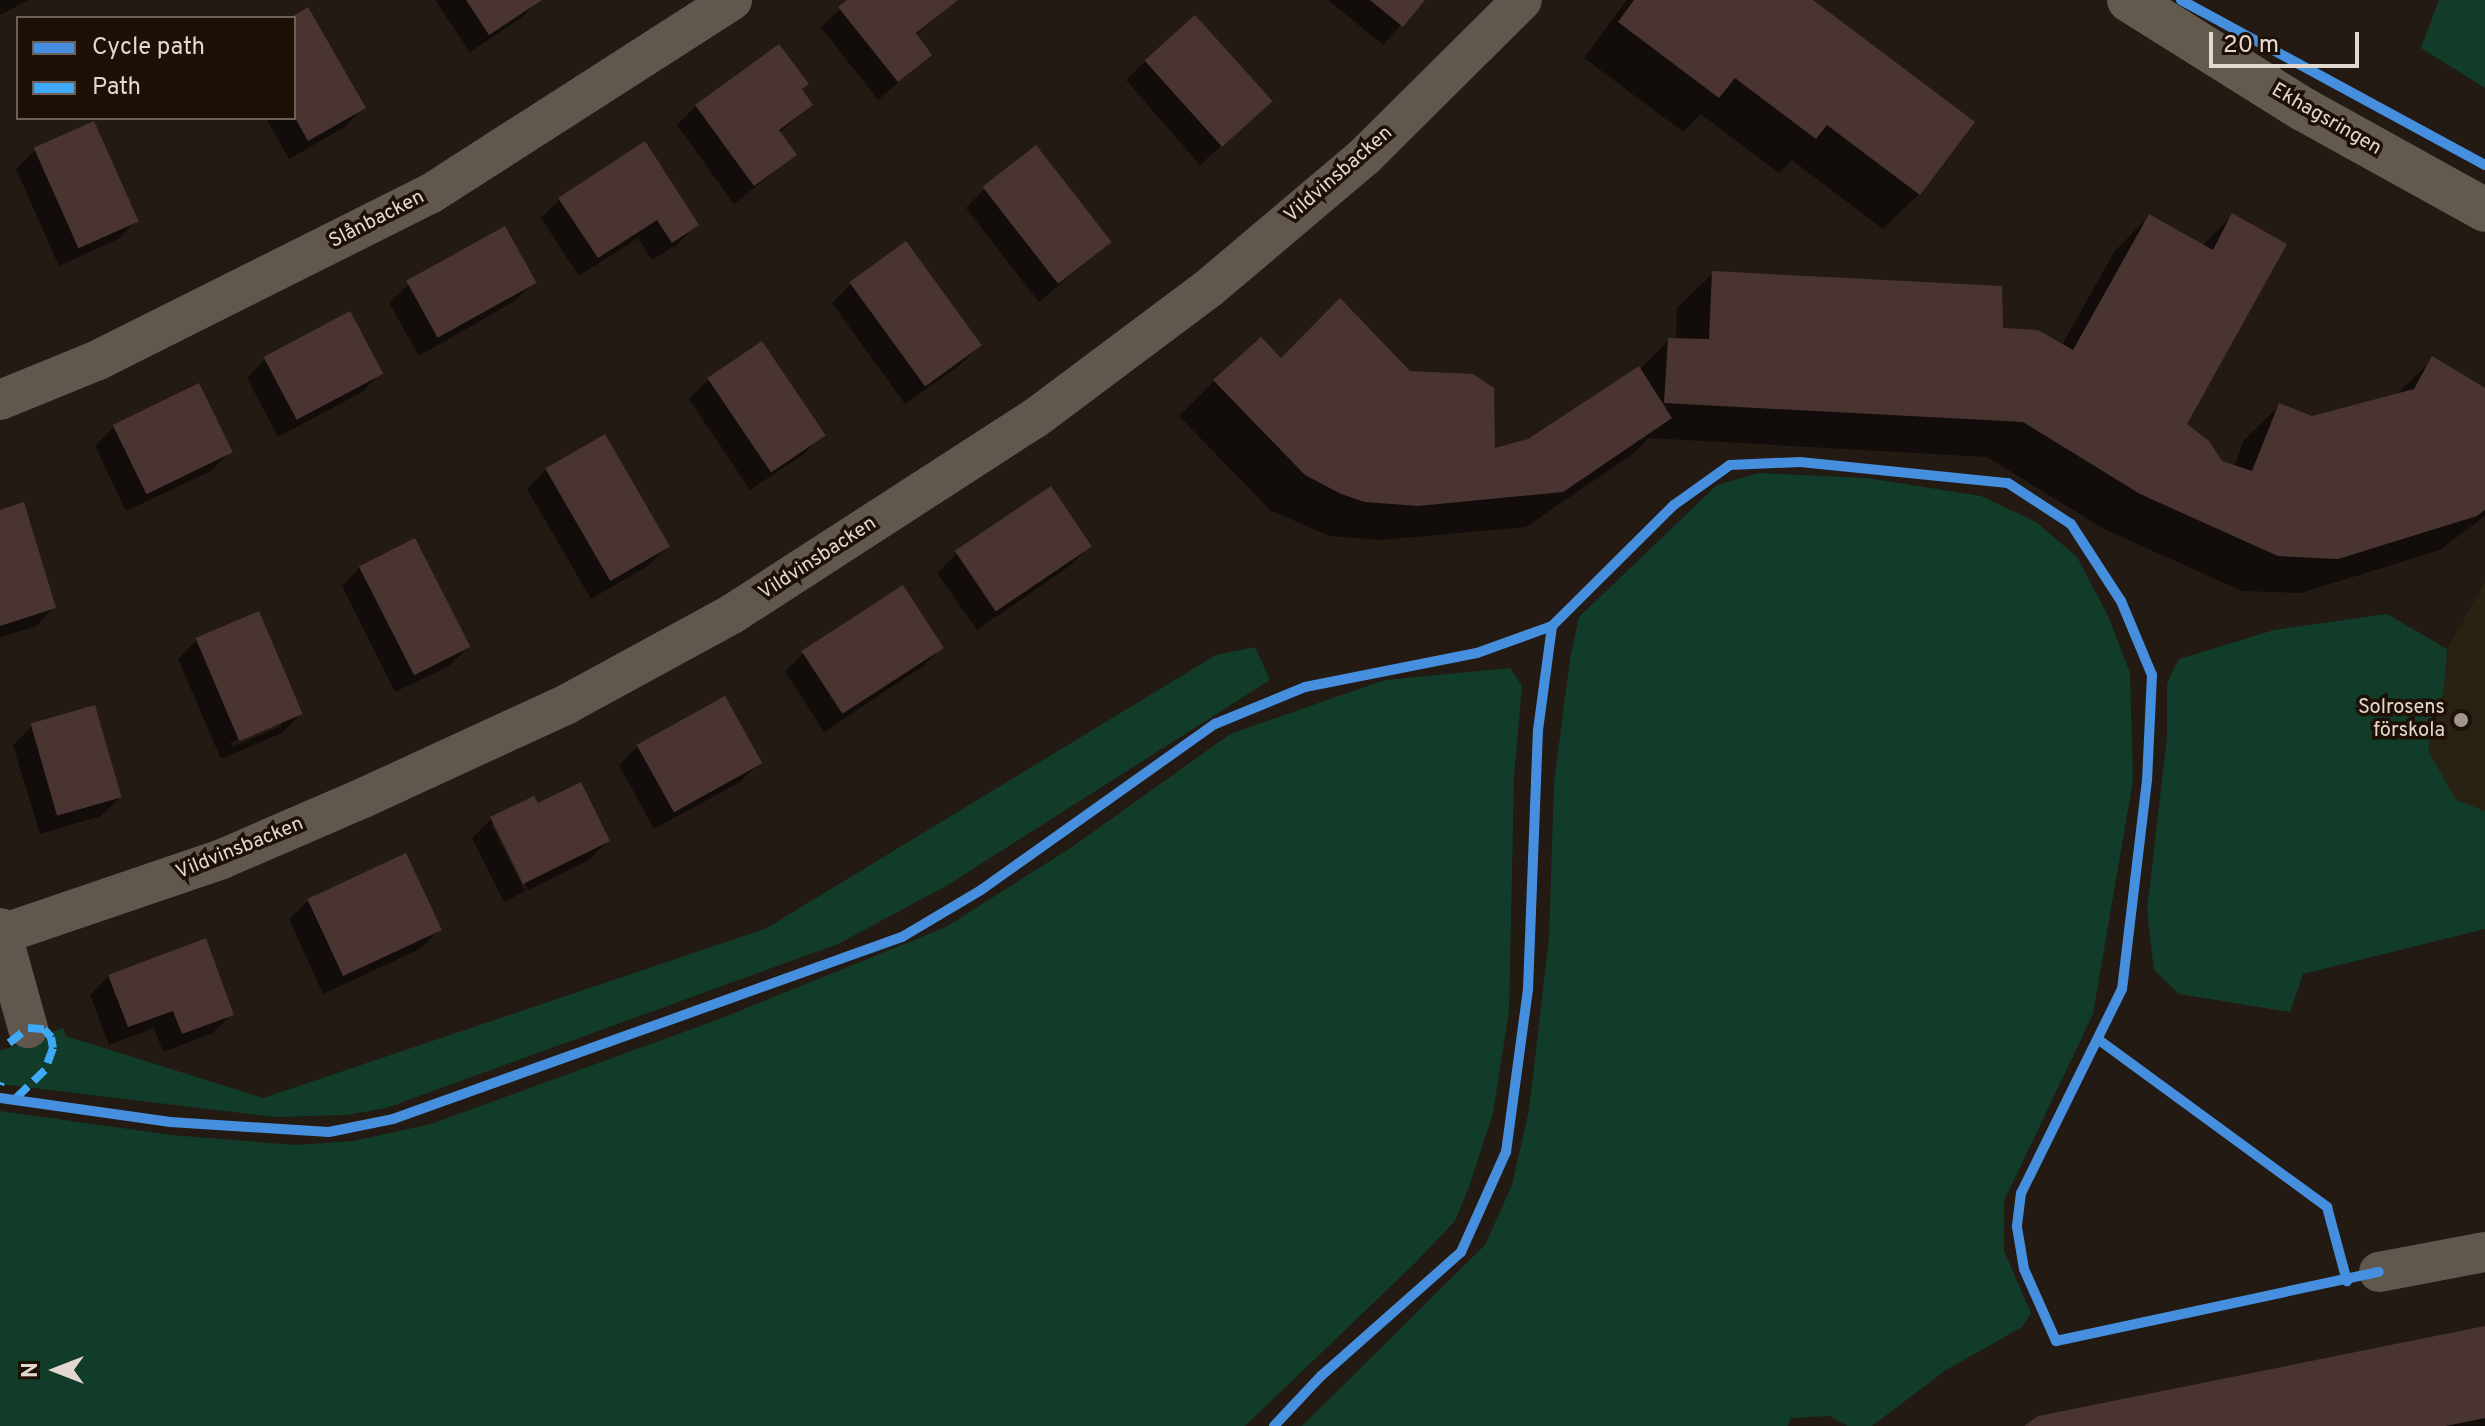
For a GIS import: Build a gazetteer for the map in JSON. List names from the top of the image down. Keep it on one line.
{"streets":{"street":["Ekhagsringen","Vildvinsbacken","Slånbacken"]},"places":["Solrosens förskola"],"legend":["Cycle path","Path"],"scale_bar":"20 m","north":"left"}
